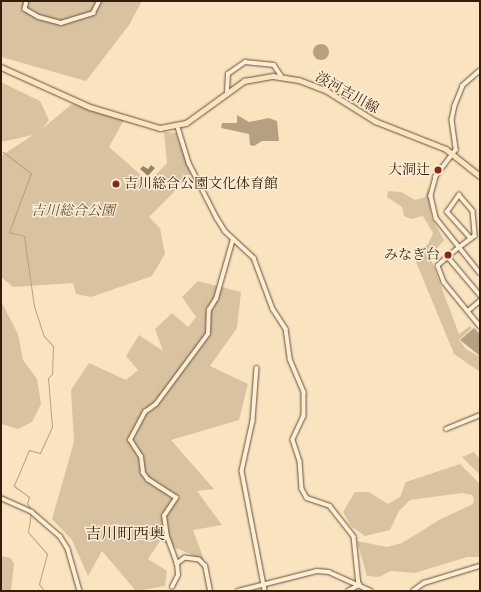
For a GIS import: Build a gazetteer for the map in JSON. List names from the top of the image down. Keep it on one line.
{"streets":{"main road":["淡河吉川線"]},"districts":["吉川町西奥"],"parks":["吉川総合公園"],"places":["大洞辻","吉川総合公園文化体育館","みなぎ台"]}
